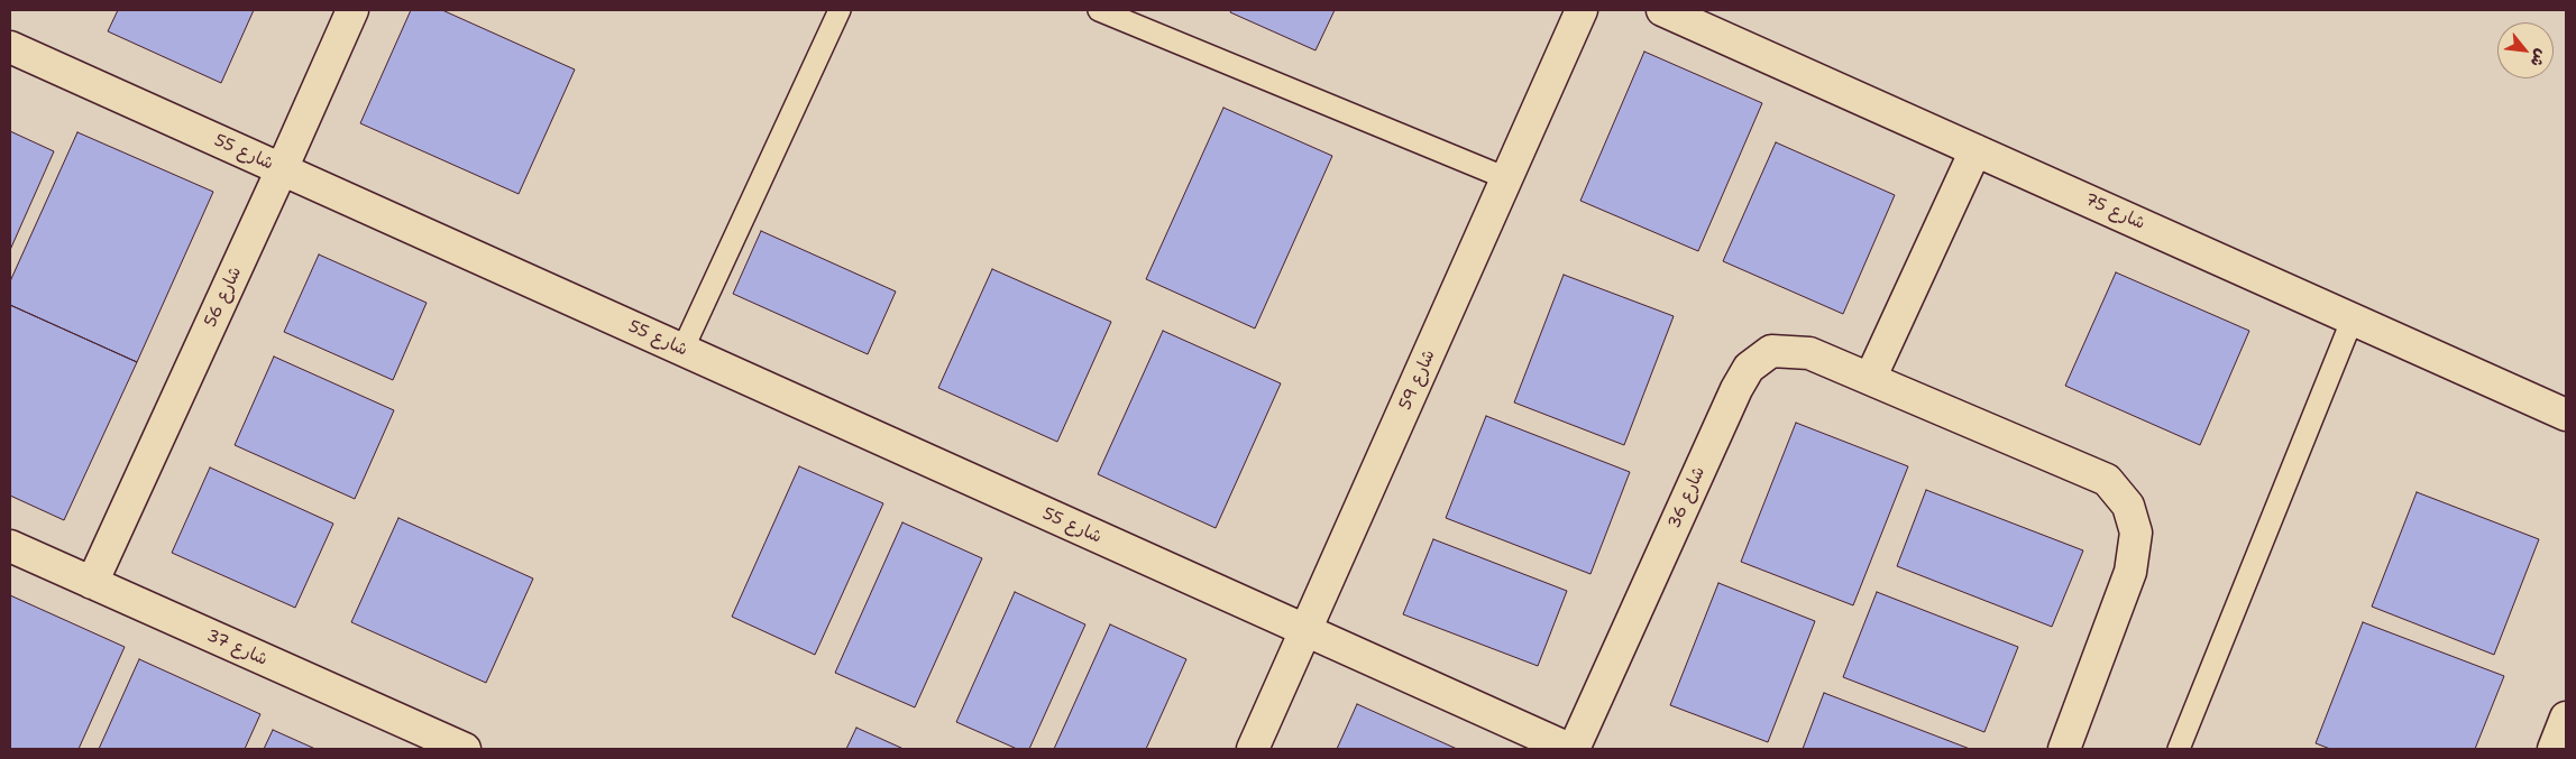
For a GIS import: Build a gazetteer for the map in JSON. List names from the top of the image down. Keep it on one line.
{"streets":{"street":["شارع 55","شارع 75","شارع 56","شارع 59","شارع 36","شارع 37"]},"crossings":[["شارع 55","شارع 56"],["شارع 55","شارع 59"],["شارع 56","شارع 37"]],"north":"bottom right"}
